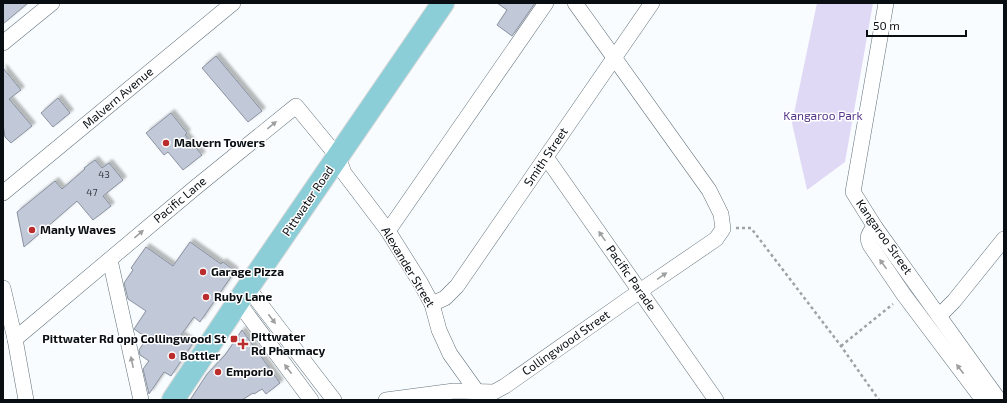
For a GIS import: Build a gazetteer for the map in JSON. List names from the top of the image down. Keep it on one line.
{"streets":{"main road":["Pittwater Road"],"street":["Malvern Avenue","Smith Street","Pacific Lane","Kangaroo Street","Alexander Street","Pacific Parade","Collingwood Street"]},"crossings":[["Smith Street","Alexander Street"],["Smith Street","Pacific Parade"],["Pacific Lane","Pittwater Road"],["Pacific Lane","Alexander Street"],["Pittwater Road","Alexander Street"],["Alexander Street","Collingwood Street"],["Pacific Parade","Collingwood Street"]],"one_way":["Pacific Lane"],"parks":["Kangaroo Park"],"places":{"other":["Malvern Towers","Manly Waves","Garage Pizza","Ruby Lane","Bottler","Emporio"],"transit":["Pittwater Rd opp Collingwood St"],"health":["Pittwater Rd Pharmacy"]},"house_numbers":["43","47"],"scale_bar":"50 m"}
